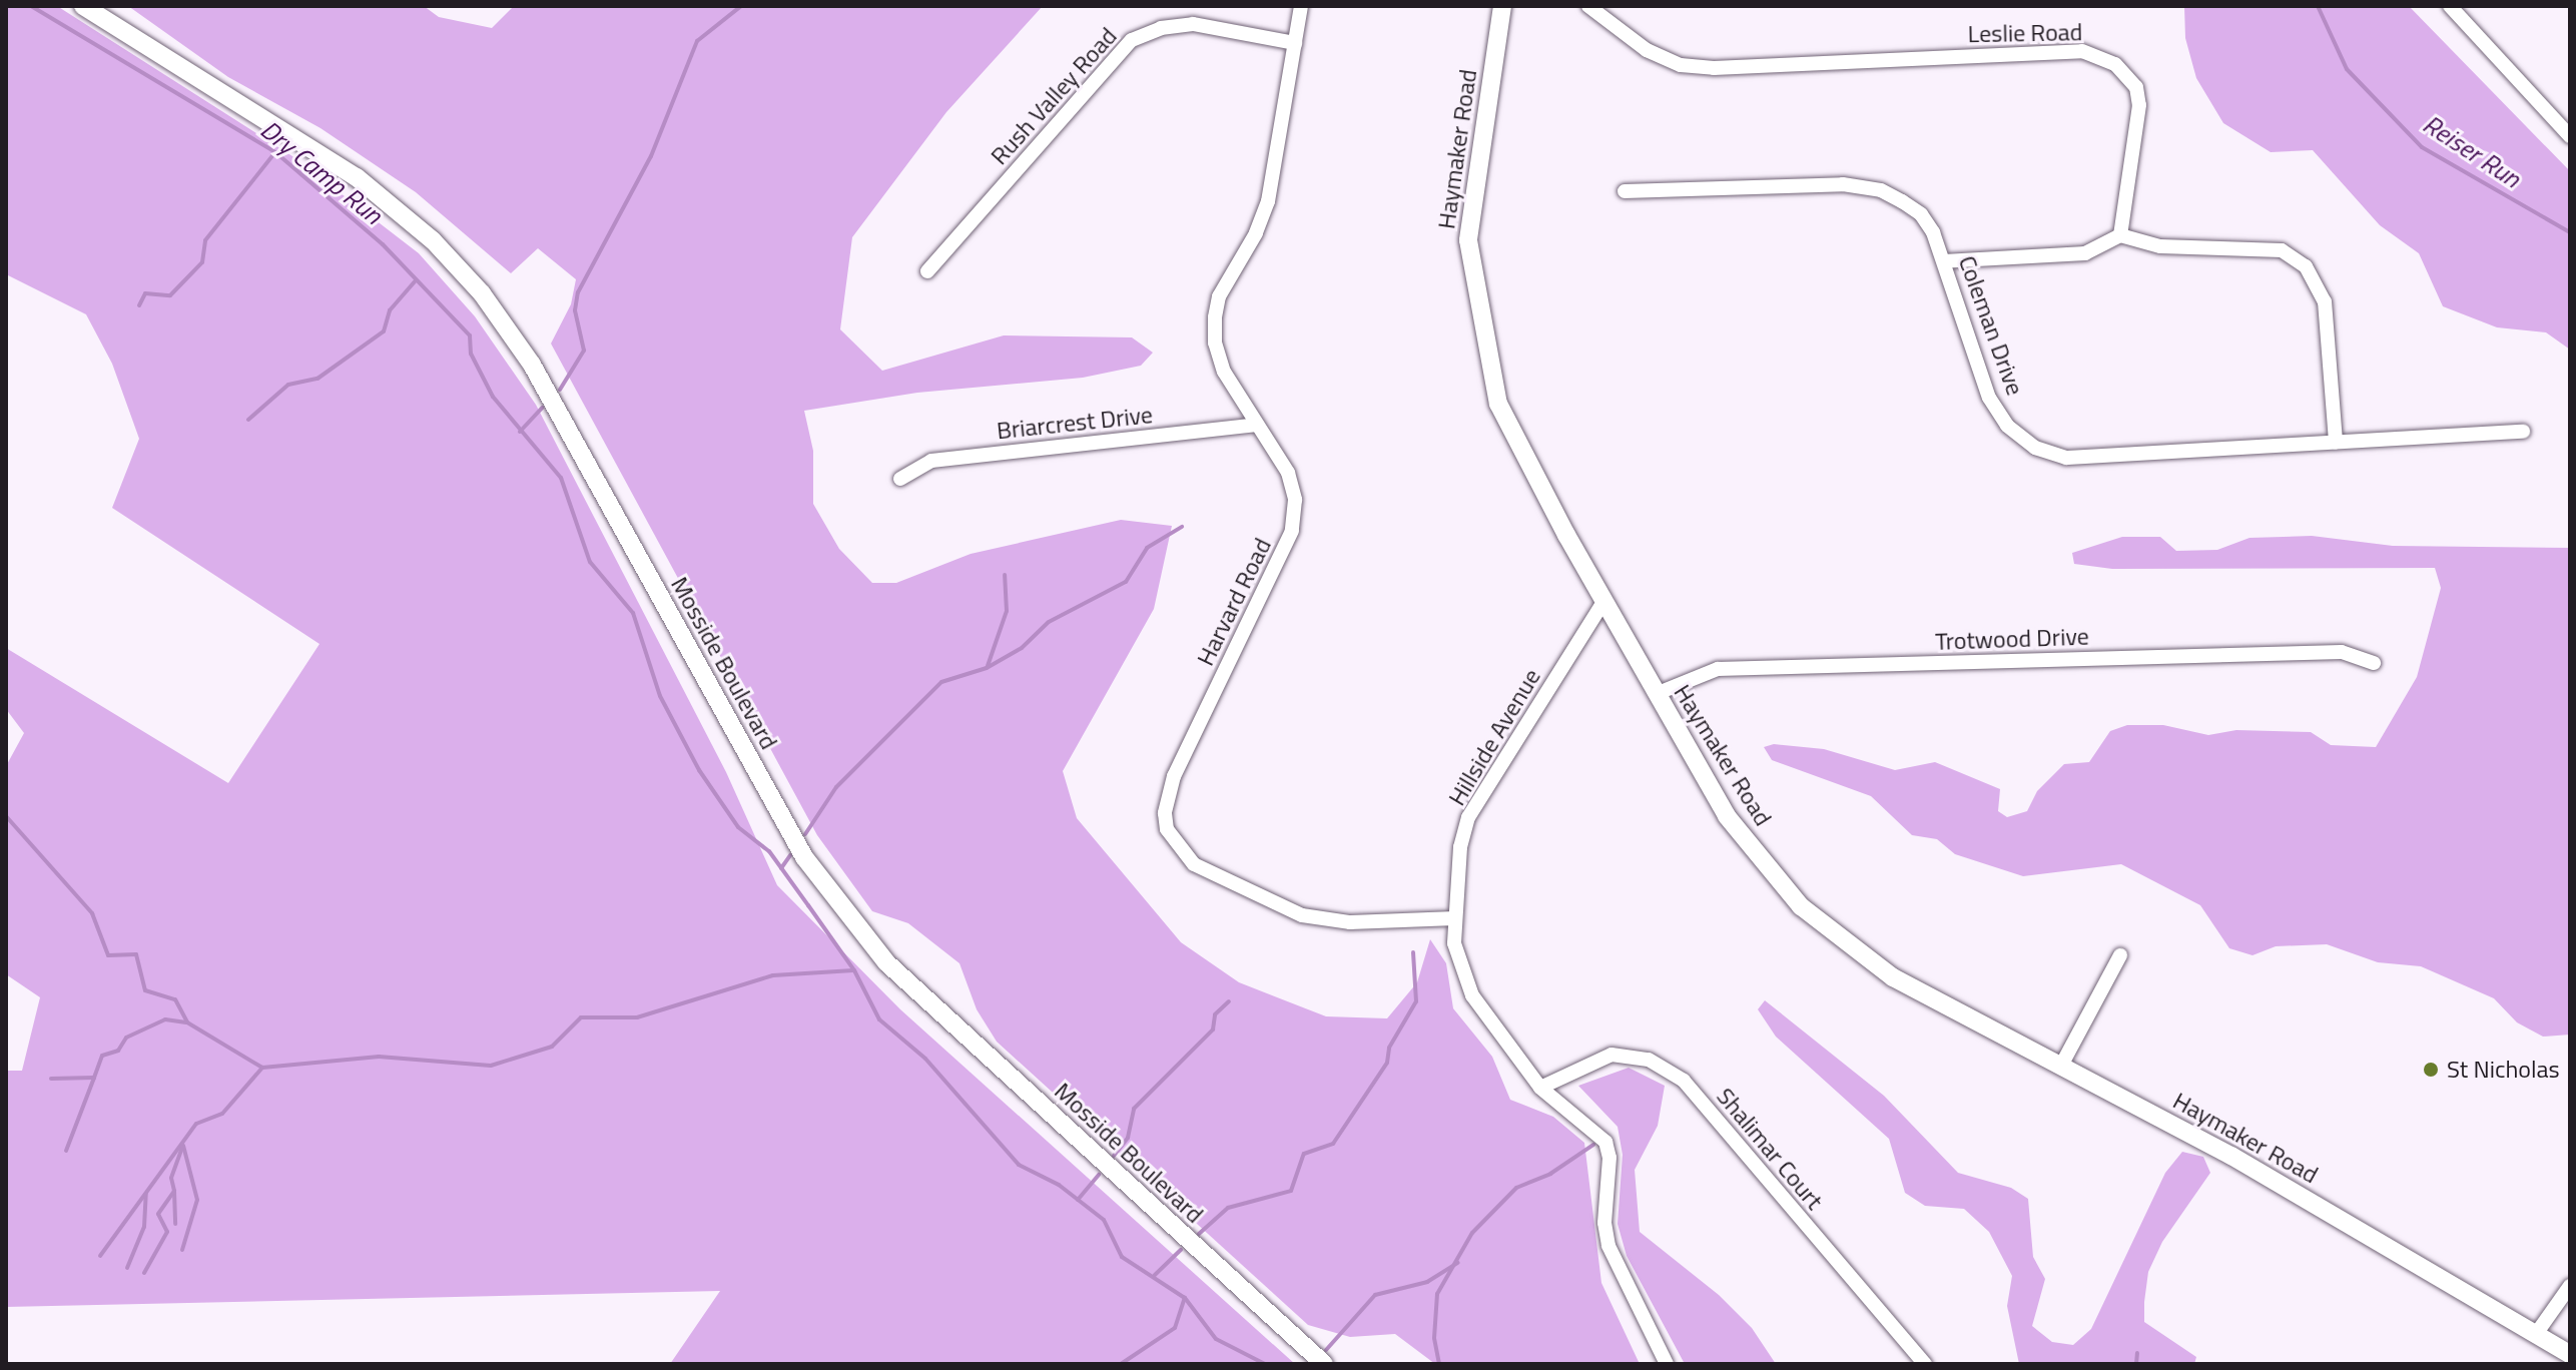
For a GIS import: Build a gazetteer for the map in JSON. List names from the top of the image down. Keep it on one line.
{"streets":{"main road":["Haymaker Road","Mosside Boulevard"],"street":["Leslie Road","Rush Valley Road","Coleman Drive","Briarcrest Drive","Harvard Road","Trotwood Drive","Hillside Avenue","Shalimar Court"]},"crossings":[["Rush Valley Road","Harvard Road"],["Haymaker Road","Trotwood Drive"],["Haymaker Road","Hillside Avenue"],["Briarcrest Drive","Harvard Road"],["Harvard Road","Hillside Avenue"],["Hillside Avenue","Shalimar Court"]],"water":["Reiser Run","Dry Camp Run"],"places":["St Nicholas"]}
